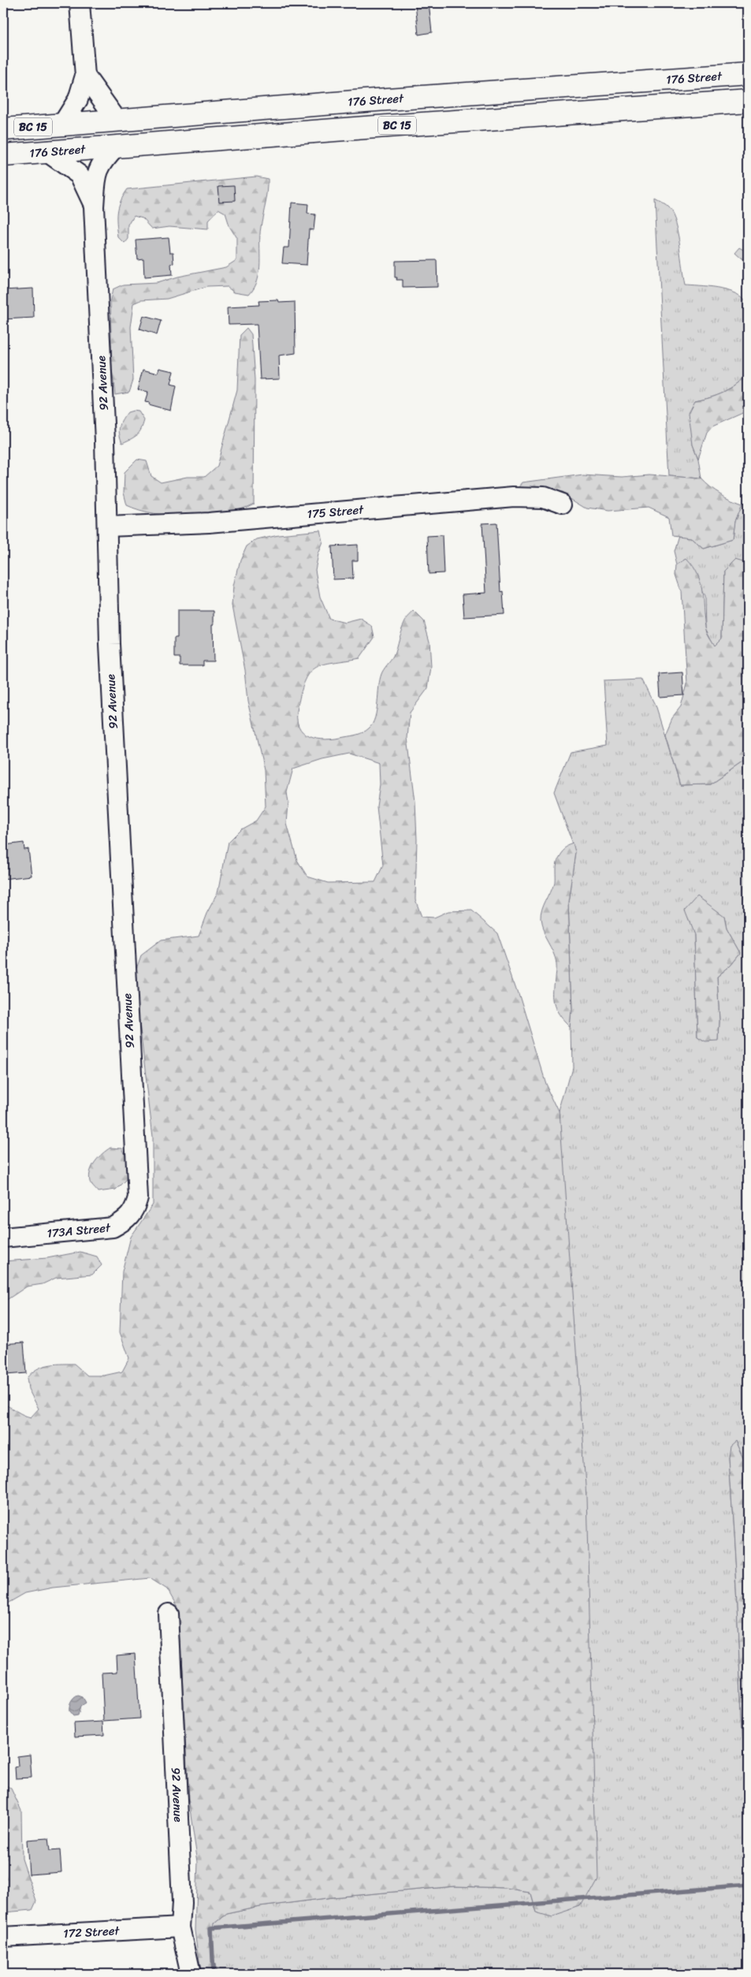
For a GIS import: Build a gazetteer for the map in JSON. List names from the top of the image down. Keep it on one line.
{"streets":{"highway":["176 Street","BC 15"],"street":["92 Avenue","175 Street","173A Street","172 Street"]},"crossings":[["176 Street","92 Avenue"],["92 Avenue","175 Street"],["92 Avenue","173A Street"],["92 Avenue","172 Street"]]}
